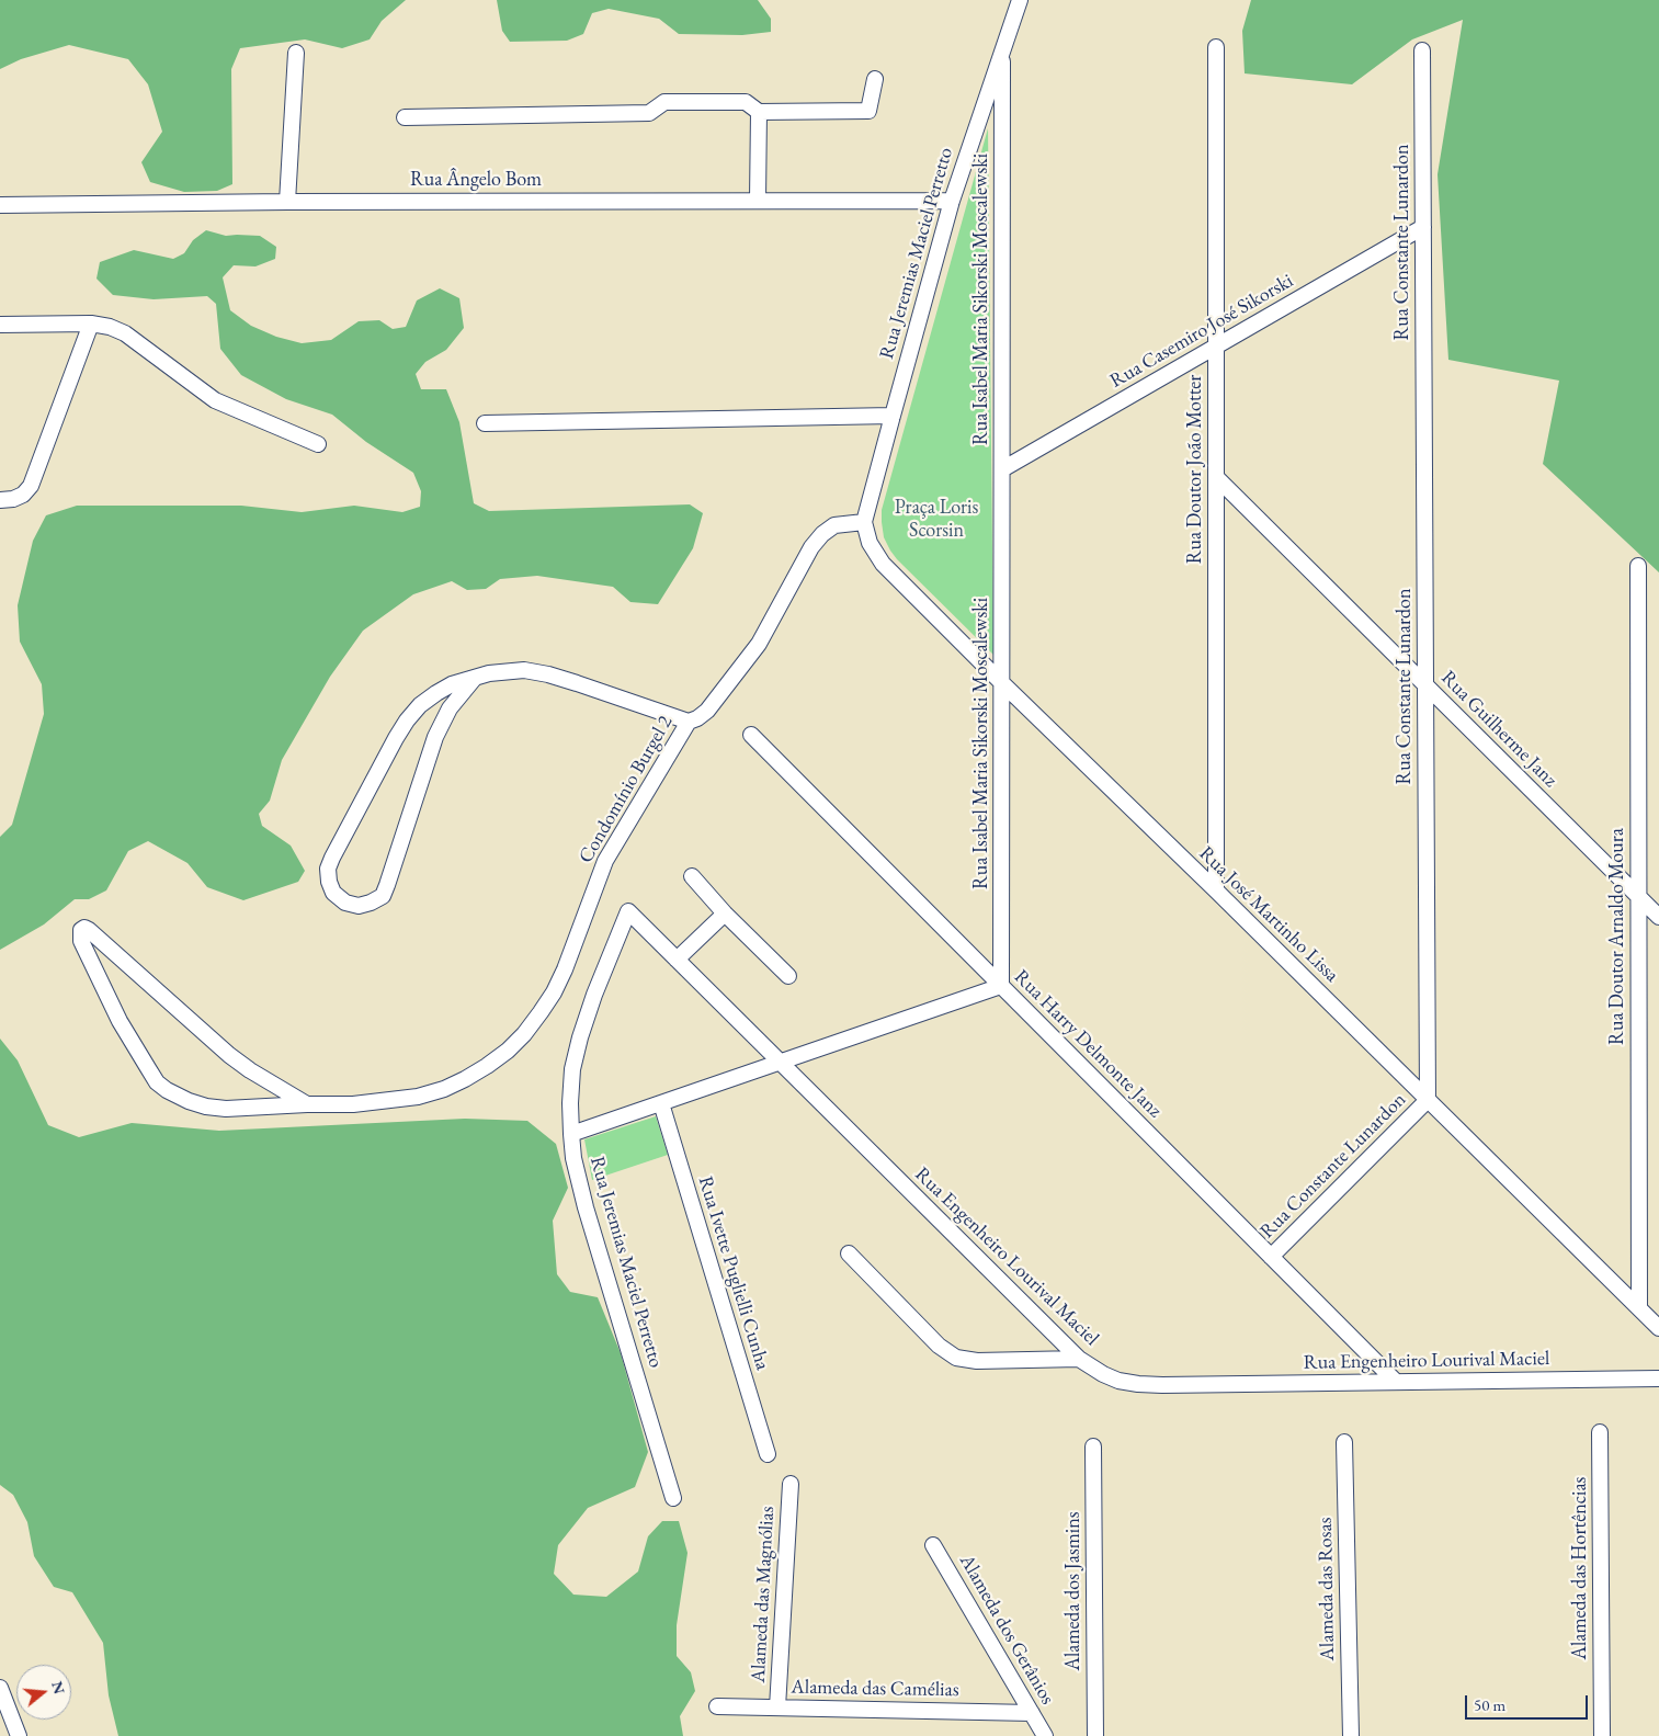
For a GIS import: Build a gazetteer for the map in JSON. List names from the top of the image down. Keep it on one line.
{"streets":{"street":["Rua Ângelo Bom","Rua Constante Lunardon","Rua Jeremias Maciel Perretto","Rua Isabel Maria Sikorski Moscalewski","Rua Casemiro José Sikorski","Rua Doutor João Motter","Rua Guilherme Janz","Condomínio Burgel 2","Rua José Martinho Lissa","Rua Doutor Arnaldo Moura","Rua Harry Delmonte Janz","Rua Engenheiro Lourival Maciel","Rua Ivette Puglielli Cunha","Alameda das Hortências","Alameda das Rosas","Alameda dos Jasmins","Alameda das Magnólias","Alameda dos Gerânios","Alameda das Camélias"]},"crossings":[["Rua Ângelo Bom","Rua Jeremias Maciel Perretto"],["Rua Constante Lunardon","Rua Casemiro José Sikorski"],["Rua Constante Lunardon","Rua Guilherme Janz"],["Rua Constante Lunardon","Rua José Martinho Lissa"],["Rua Constante Lunardon","Rua Harry Delmonte Janz"],["Rua Jeremias Maciel Perretto","Rua Isabel Maria Sikorski Moscalewski"],["Rua Jeremias Maciel Perretto","Condomínio Burgel 2"],["Rua Jeremias Maciel Perretto","Rua José Martinho Lissa"],["Rua Jeremias Maciel Perretto","Rua Engenheiro Lourival Maciel"],["Rua Isabel Maria Sikorski Moscalewski","Rua Casemiro José Sikorski"],["Rua Isabel Maria Sikorski Moscalewski","Rua José Martinho Lissa"],["Rua Isabel Maria Sikorski Moscalewski","Rua Harry Delmonte Janz"],["Rua Casemiro José Sikorski","Rua Doutor João Motter"],["Rua Doutor João Motter","Rua Guilherme Janz"],["Rua Doutor João Motter","Rua José Martinho Lissa"],["Rua Guilherme Janz","Rua Doutor Arnaldo Moura"],["Condomínio Burgel 2","Rua José Martinho Lissa"],["Rua José Martinho Lissa","Rua Doutor Arnaldo Moura"],["Rua Harry Delmonte Janz","Rua Engenheiro Lourival Maciel"],["Alameda das Magnólias","Alameda das Camélias"],["Alameda dos Gerânios","Alameda das Camélias"]],"parks":["Praça Loris Scorsin"],"scale_bar":"50 m","north":"right"}
